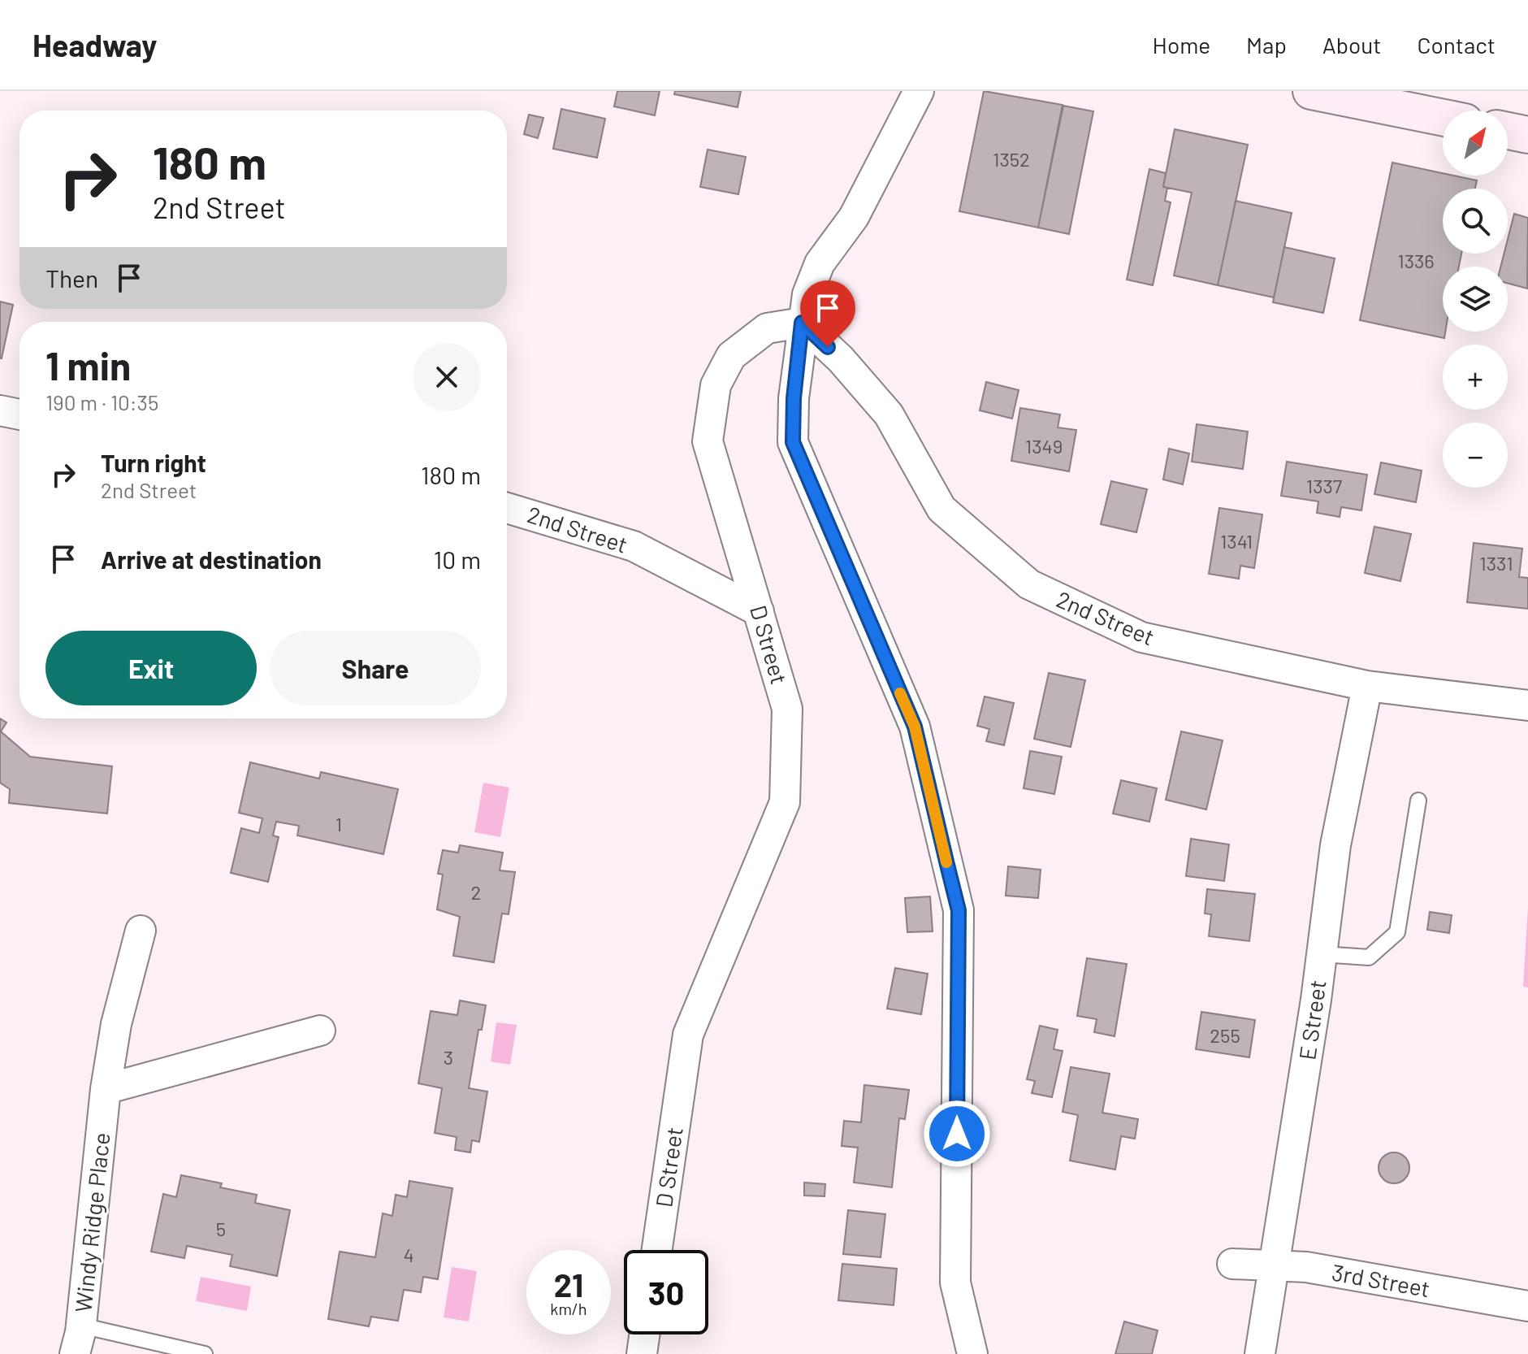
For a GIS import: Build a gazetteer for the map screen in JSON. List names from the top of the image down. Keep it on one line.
{"streets":{"street":["2nd Street","D Street","E Street","Windy Ridge Place","3rd Street"]},"crossings":[["2nd Street","D Street"],["2nd Street","E Street"],["E Street","3rd Street"]],"house_numbers":["1352","1336","1349","1337","1341","1331","1","2","255","3","5","4"],"north":"top right","page":{"header":"Headway","nav":["Home","Map","About","Contact"],"map_buttons":["+","−"],"turn":["180 m","2nd Street"],"then":"Then","heading":["1 min","190 m · 10:35"],"list":[{"name":"Turn right","note":"2nd Street","value":"180 m"},{"name":"Arrive at destination","value":"10 m"}],"buttons":["Exit","Share"],"speed":"21 km/h","limit":"30"}}
